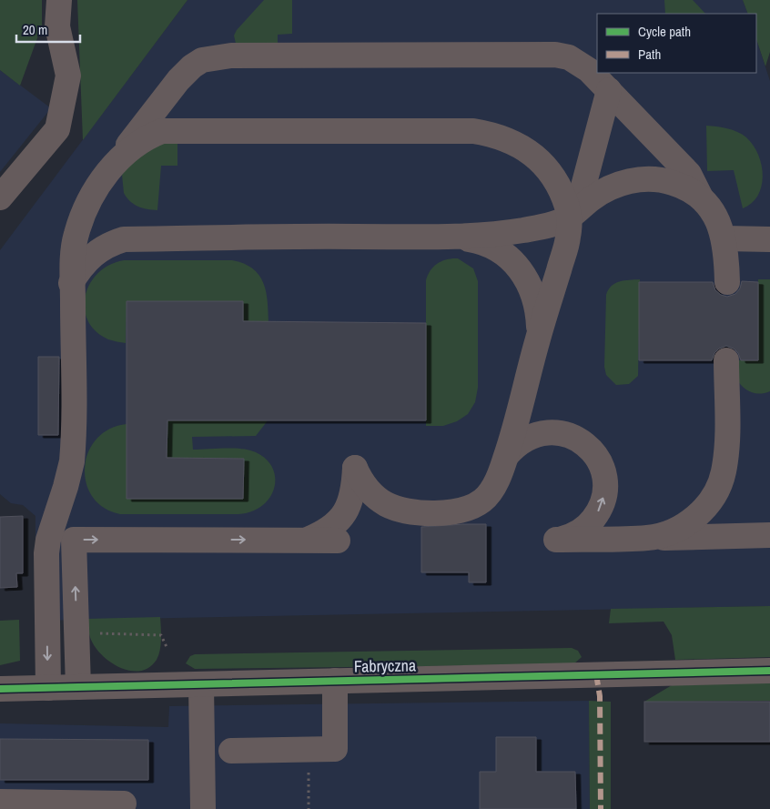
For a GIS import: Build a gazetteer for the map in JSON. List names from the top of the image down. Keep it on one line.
{"streets":{"street":["Fabryczna"]},"legend":["Cycle path","Path"],"scale_bar":"20 m"}
